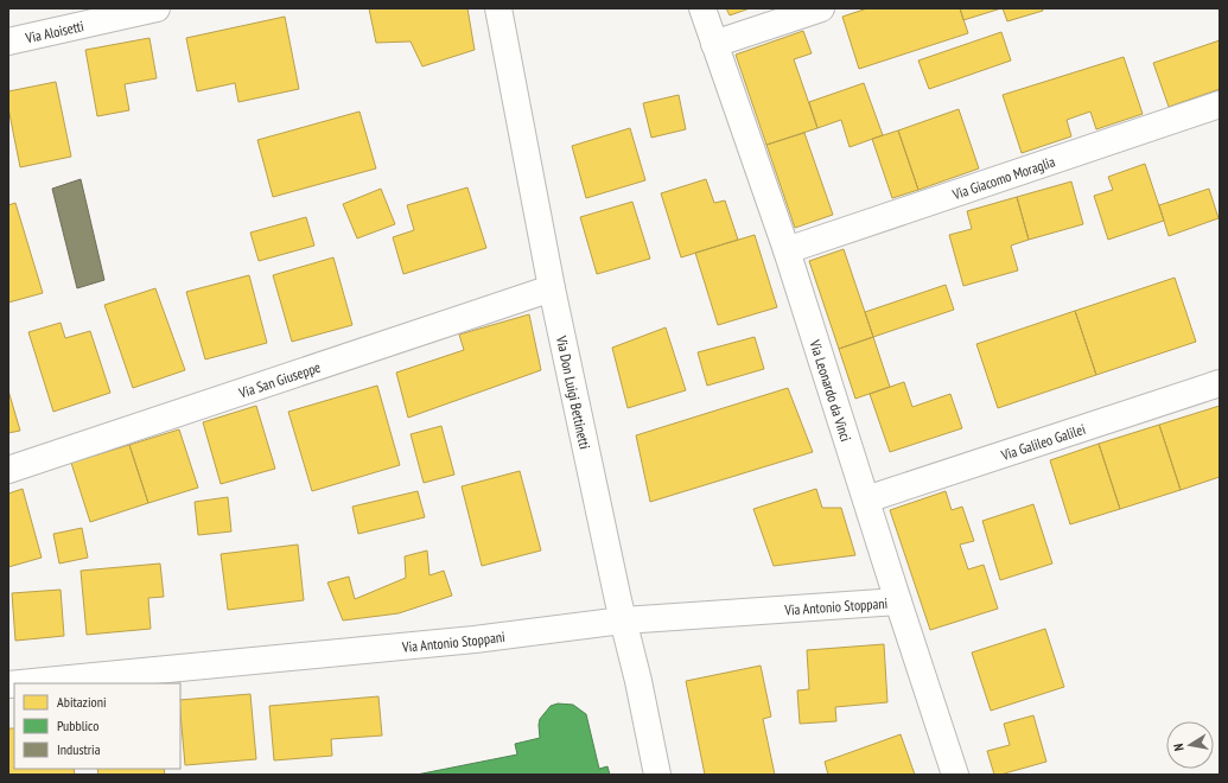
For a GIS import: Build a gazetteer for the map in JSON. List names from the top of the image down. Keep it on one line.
{"streets":{"street":["Via Aloisetti","Via Giacomo Moraglia","Via San Giuseppe","Via Leonardo da Vinci","Via Don Luigi Bettinetti","Via Galileo Galilei","Via Antonio Stoppani"]},"crossings":[["Via Giacomo Moraglia","Via Leonardo da Vinci"],["Via San Giuseppe","Via Don Luigi Bettinetti"],["Via Leonardo da Vinci","Via Galileo Galilei"],["Via Leonardo da Vinci","Via Antonio Stoppani"],["Via Don Luigi Bettinetti","Via Antonio Stoppani"]],"legend":["Abitazioni","Pubblico","Industria"],"north":"left"}
